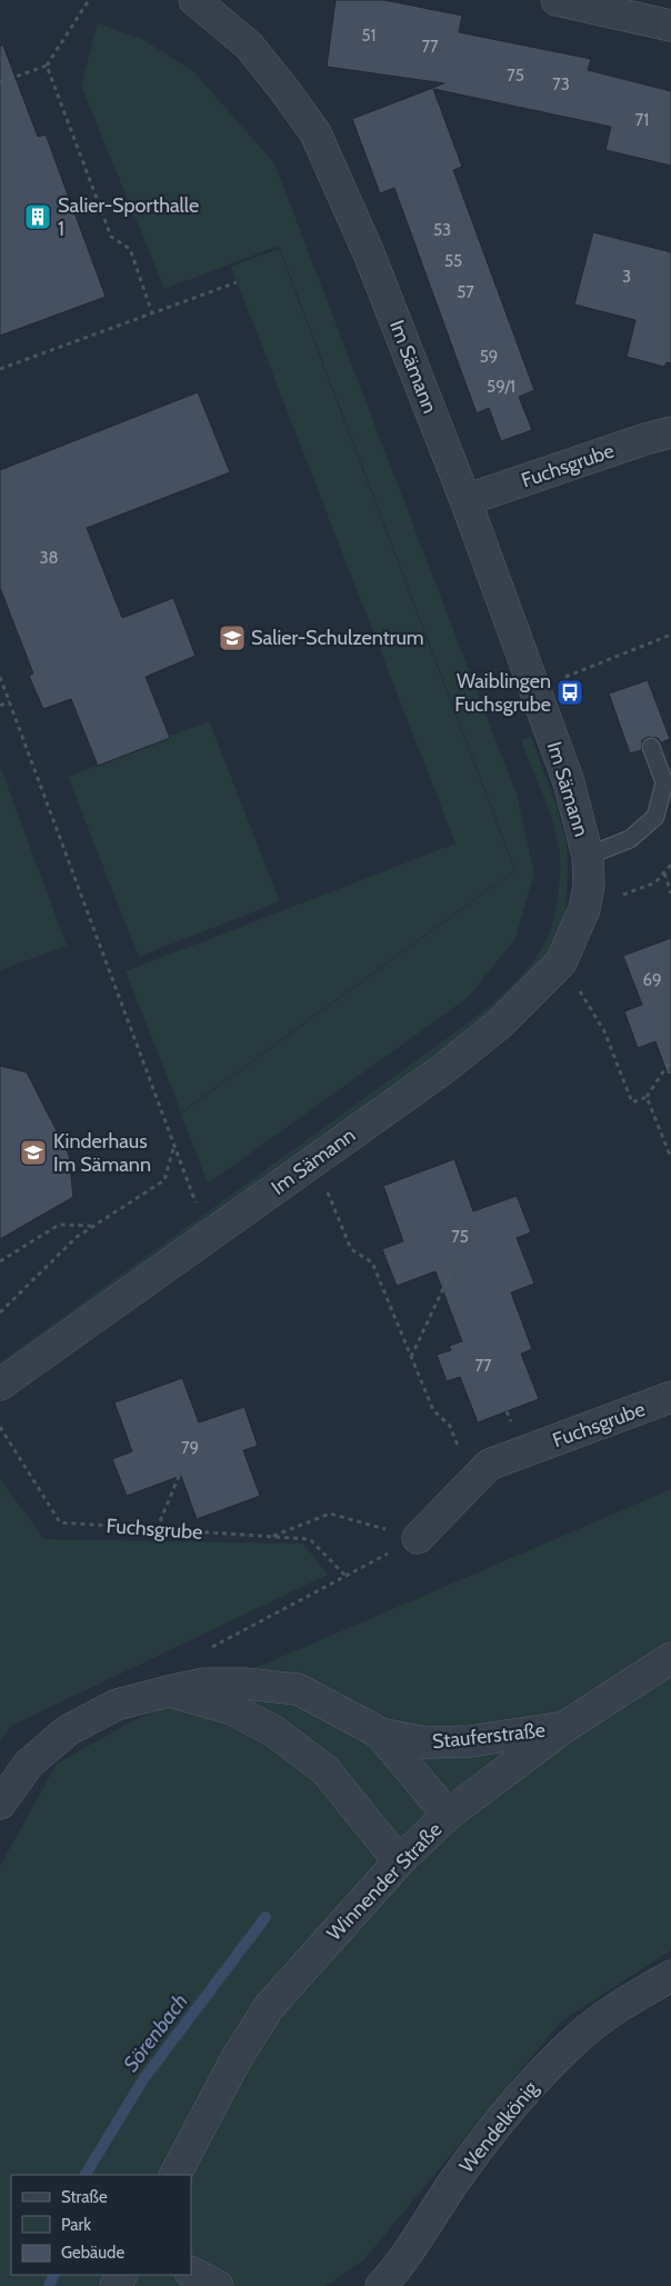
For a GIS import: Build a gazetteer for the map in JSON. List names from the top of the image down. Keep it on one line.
{"streets":{"street":["Im Sämann","Fuchsgrube","Stauferstraße","Winnender Straße","Wendelkönig"]},"crossings":[["Im Sämann","Fuchsgrube"],["Stauferstraße","Winnender Straße"]],"water":["Sörenbach"],"places":{"building":["Salier-Sporthalle 1"],"school or university":["Salier-Schulzentrum","Kinderhaus Im Sämann"],"bus stop":["Waiblingen Fuchsgrube"]},"house_numbers":["51","77","75","73","71","53","55","3","57","59","59/1","38","69","75","77","79"],"legend":["Straße","Park","Gebäude"]}
